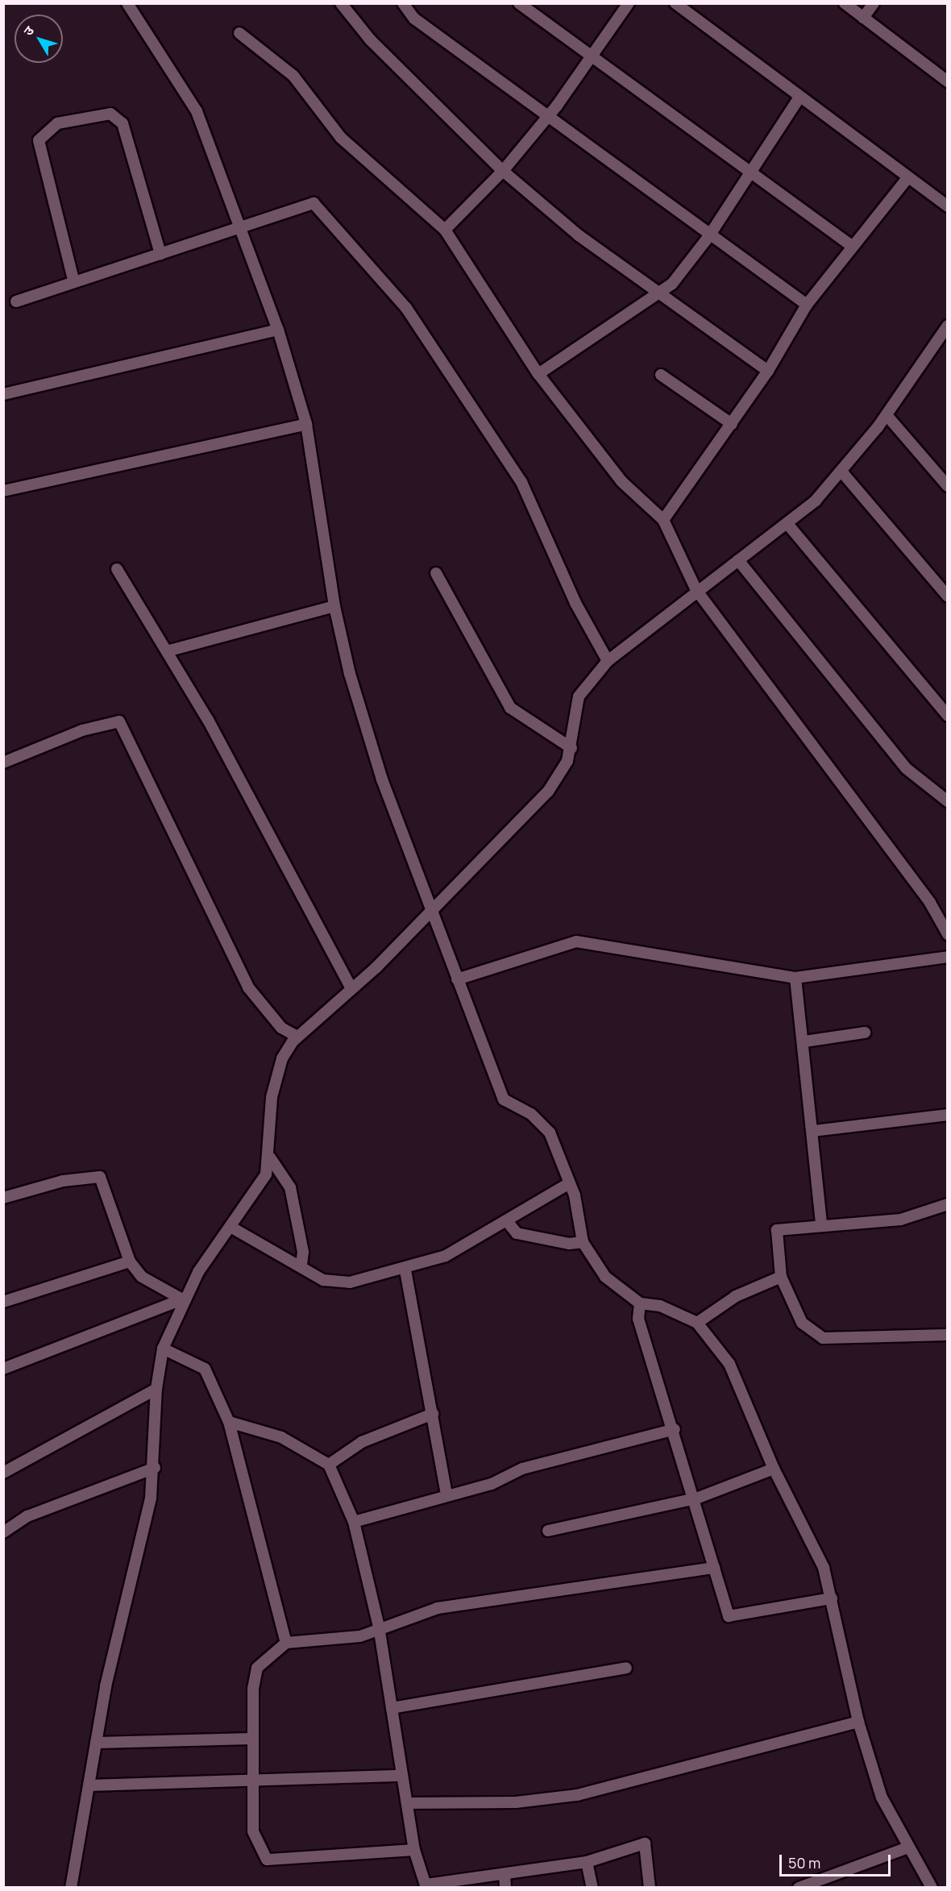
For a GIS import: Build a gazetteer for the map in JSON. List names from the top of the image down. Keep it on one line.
{"scale_bar":"50 m","north":"top left"}
